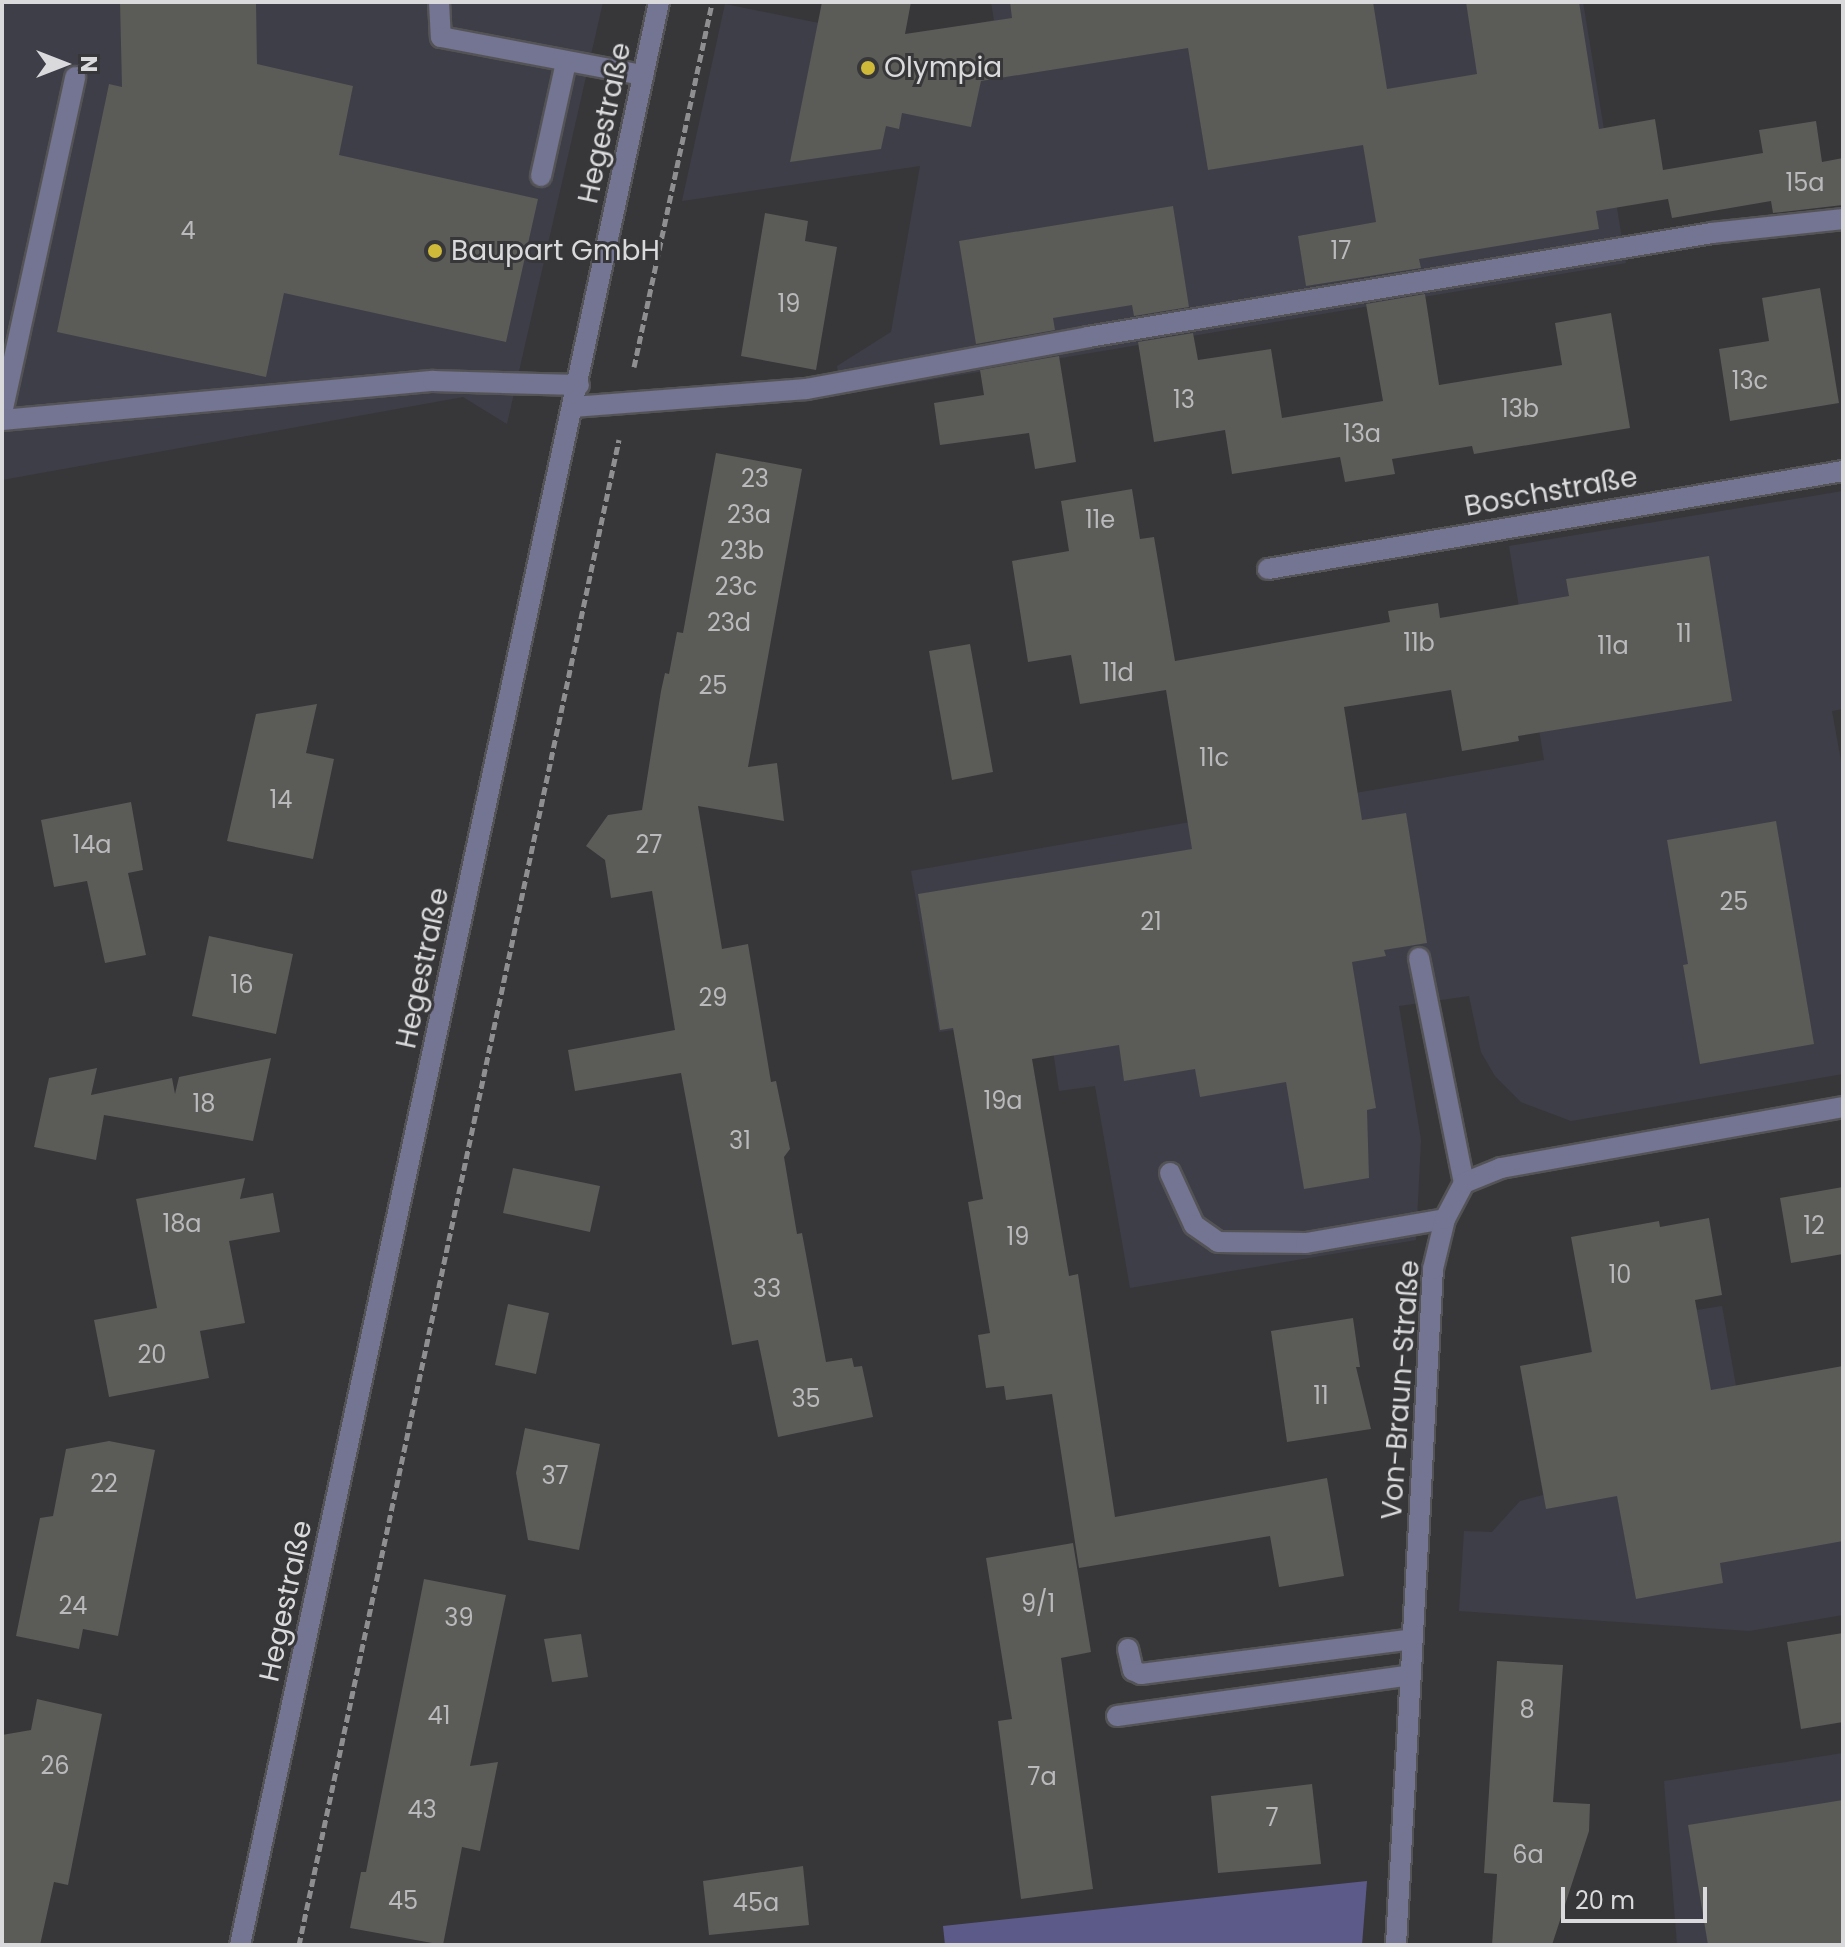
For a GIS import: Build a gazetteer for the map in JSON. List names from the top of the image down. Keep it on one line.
{"streets":{"street":["Hegestraße","Boschstraße","Von-Braun-Straße"]},"places":["Olympia","Baupart GmbH"],"house_numbers":["15a","4","17","19","13c","13","13b","13a","23","23a","11e","23b","23c","23d","11","11b","11a","11d","25","11c","14","14a","27","25","21","16","29","19a","18","31","18a","12","19","10","33","20","11","35","37","22","9/1","24","39","8","41","26","7a","43","7","6a","45","45a"],"scale_bar":"20 m","north":"right"}
